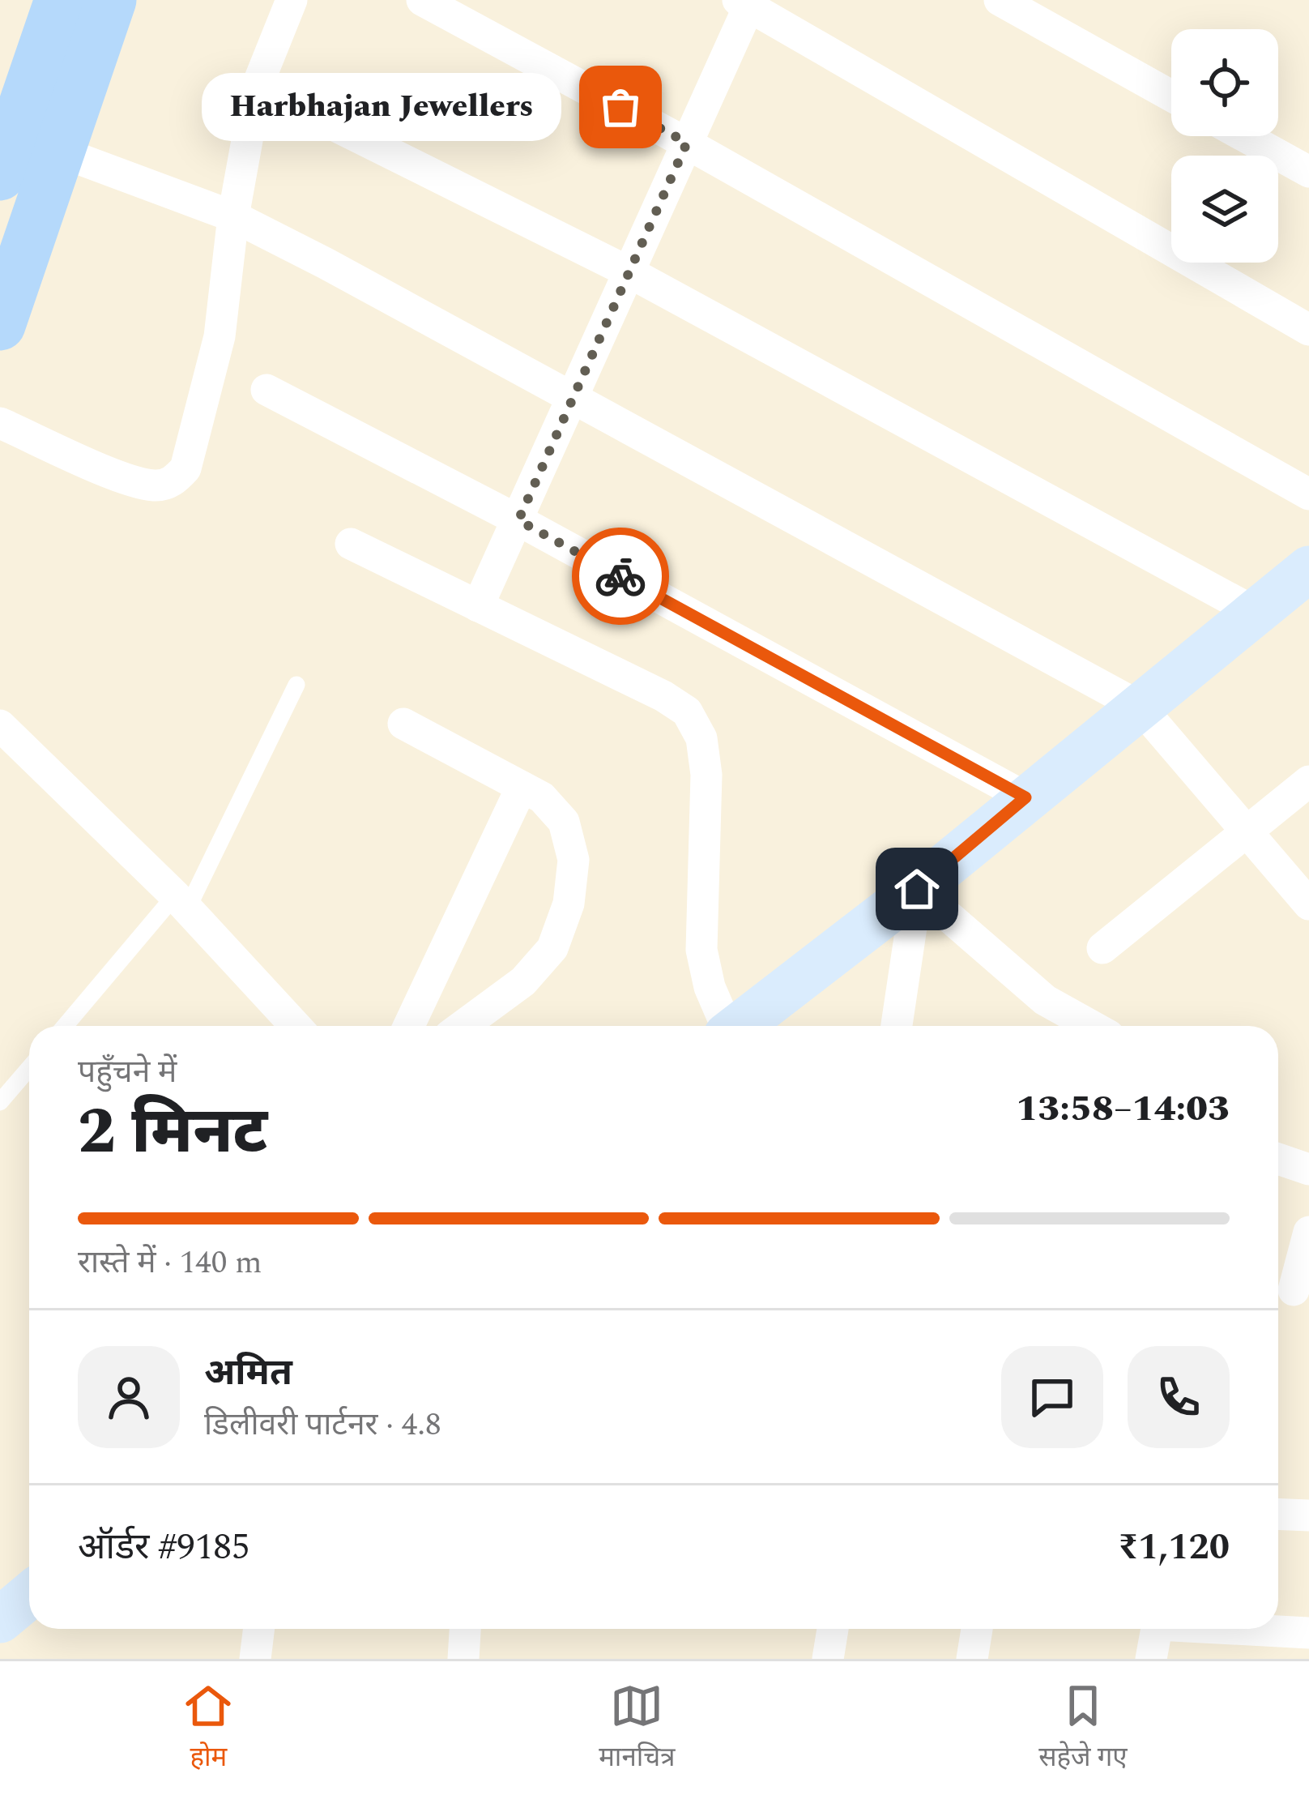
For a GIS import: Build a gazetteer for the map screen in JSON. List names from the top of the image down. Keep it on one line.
{"places":["Harbhajan Jewellers"],"page":{"bubble":"Harbhajan Jewellers","heading":["2 मिनट","पहुँचने में","13:58–14:03"],"panel":["अमित","डिलीवरी पार्टनर · 4.8","ऑर्डर #9185","₹1,120"],"bar":"रास्ते में · 140 m","tabs":["होम","मानचित्र","सहेजे गए"]}}
